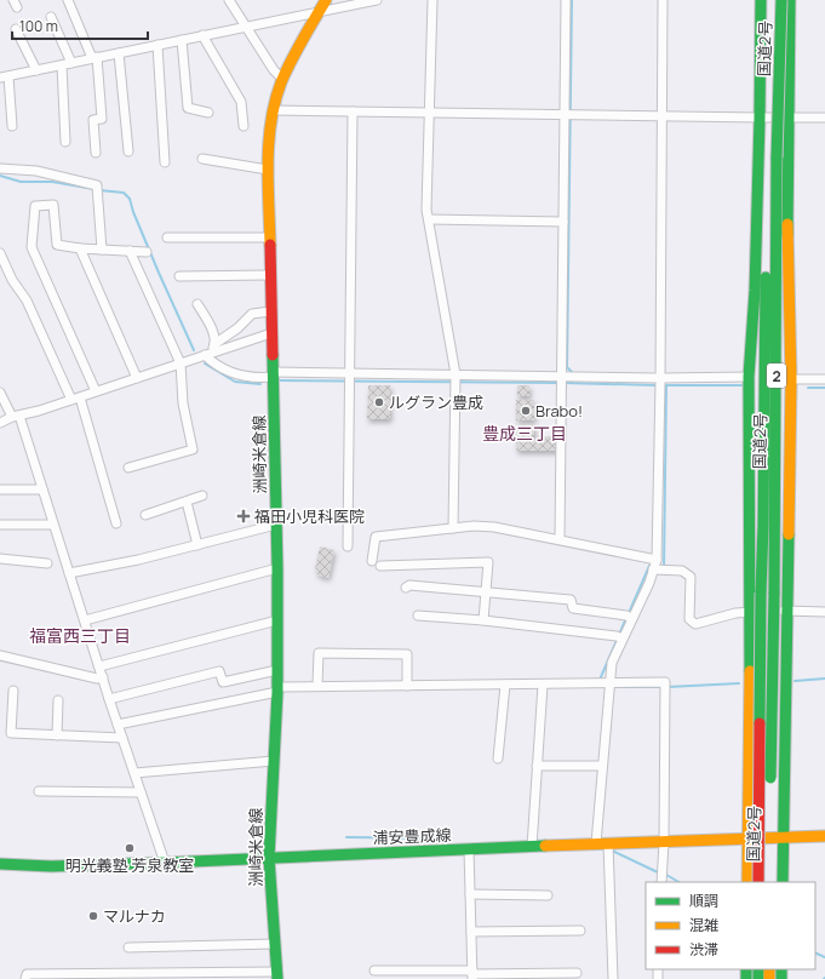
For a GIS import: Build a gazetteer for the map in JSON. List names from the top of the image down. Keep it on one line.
{"streets":{"main road":["国道2号","2","洲崎米倉線","浦安豊成線"]},"crossings":[["2","浦安豊成線"],["洲崎米倉線","浦安豊成線"]],"districts":["豊成三丁目","福富西三丁目"],"places":{"other":["ルグラン豊成","Brabo!","明光義塾 芳泉教室","マルナカ"],"health":["福田小児科医院"]},"legend":["順調","混雑","渋滞"],"scale_bar":"100 m"}
